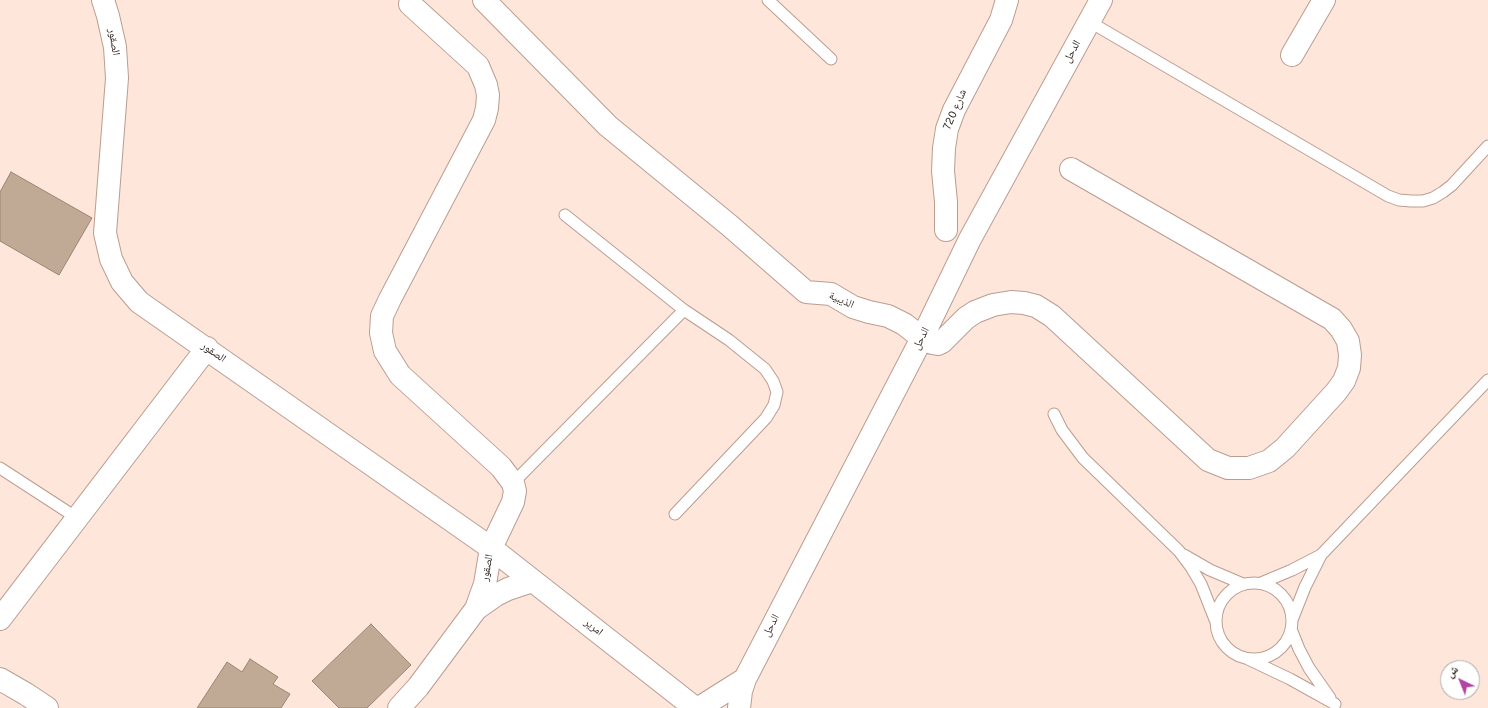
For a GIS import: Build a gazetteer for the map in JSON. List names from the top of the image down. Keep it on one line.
{"streets":{"street":["الصقور","الدحل","شارع 720","الذيبية","امرير"]},"crossings":[["الصقور","امرير"],["الدحل","الذيبية"]],"north":"top left"}
